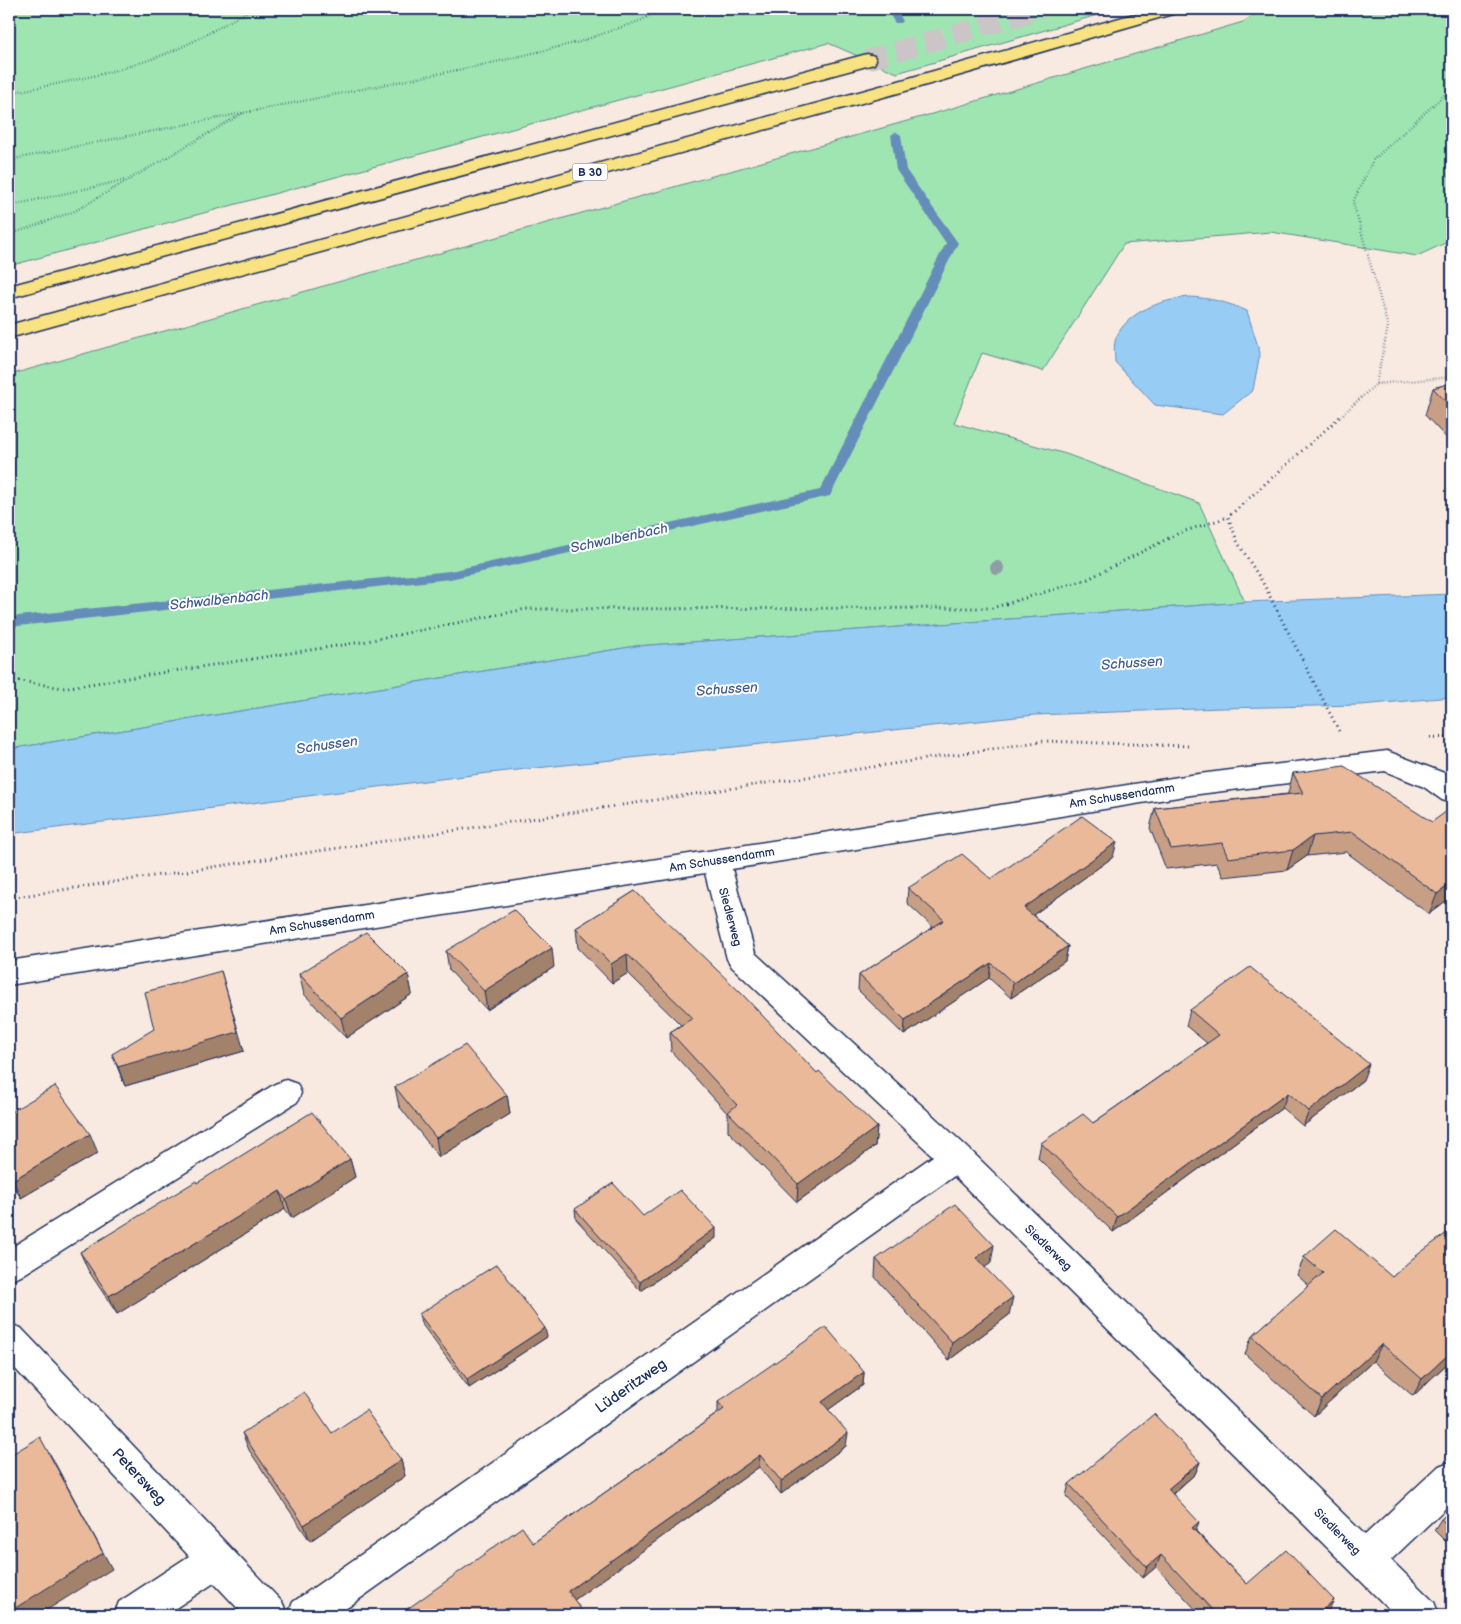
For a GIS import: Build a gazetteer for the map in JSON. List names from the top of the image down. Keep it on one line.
{"streets":{"highway":["B 30"],"street":["Am Schussendamm","Siedlerweg","Lüderitzweg","Petersweg"]},"crossings":[["Am Schussendamm","Siedlerweg"],["Siedlerweg","Lüderitzweg"]],"water":["Schwalbenbach","Schussen"]}
